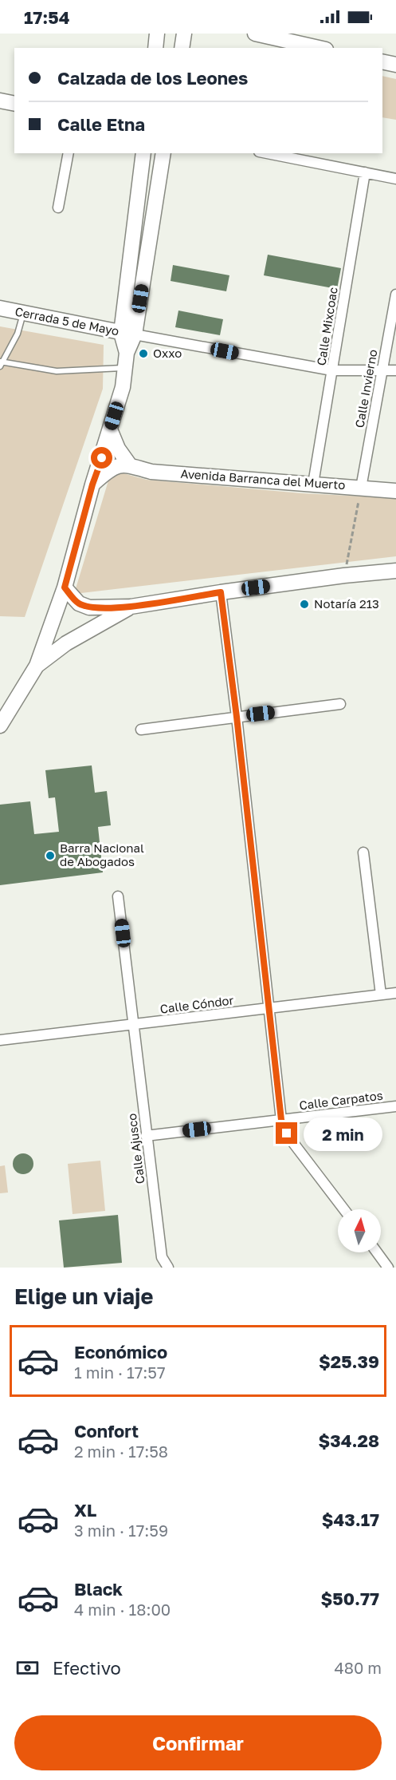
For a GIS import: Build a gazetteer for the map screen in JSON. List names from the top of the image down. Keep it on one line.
{"streets":{"main road":["Cerrada 5 de Mayo","Avenida Barranca del Muerto"],"street":["Calle Mixcoac","Calle Invierno","Calle Cóndor","Calle Carpatos","Calle Ajusco"]},"crossings":[["Calle Mixcoac","Avenida Barranca del Muerto"],["Calle Invierno","Avenida Barranca del Muerto"],["Calle Cóndor","Calle Ajusco"],["Calle Carpatos","Calle Ajusco"]],"places":["Oxxo","Notaría 213","Barra Nacional de Abogados"],"north":"top","page":{"status":"17:54","banner":["Calzada de los Leones","Calle Etna"],"bubble":"2 min","heading":"Elige un viaje","list":[{"name":"Económico","note":"1 min · 17:57","value":"$25.39"},{"name":"Confort","note":"2 min · 17:58","value":"$34.28"},{"name":"XL","note":"3 min · 17:59","value":"$43.17"},{"name":"Black","note":"4 min · 18:00","value":"$50.77"}],"pay":["Efectivo","480 m"],"buttons":"Confirmar"}}
